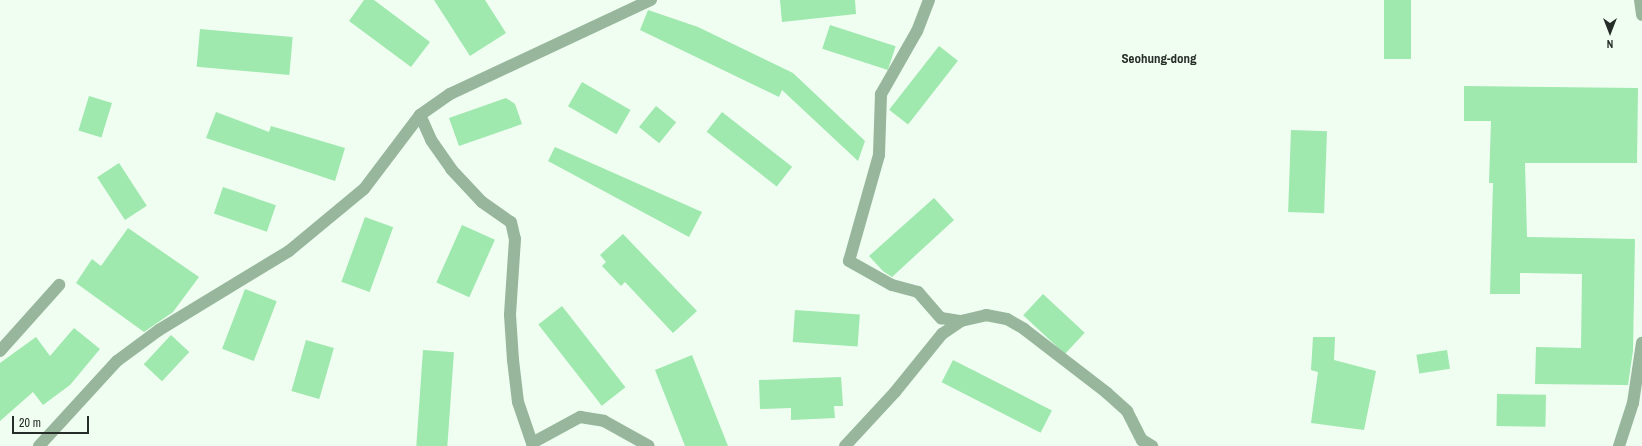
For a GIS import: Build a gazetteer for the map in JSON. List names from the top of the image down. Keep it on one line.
{"districts":["Seohung-dong"],"scale_bar":"20 m","north":"bottom"}
